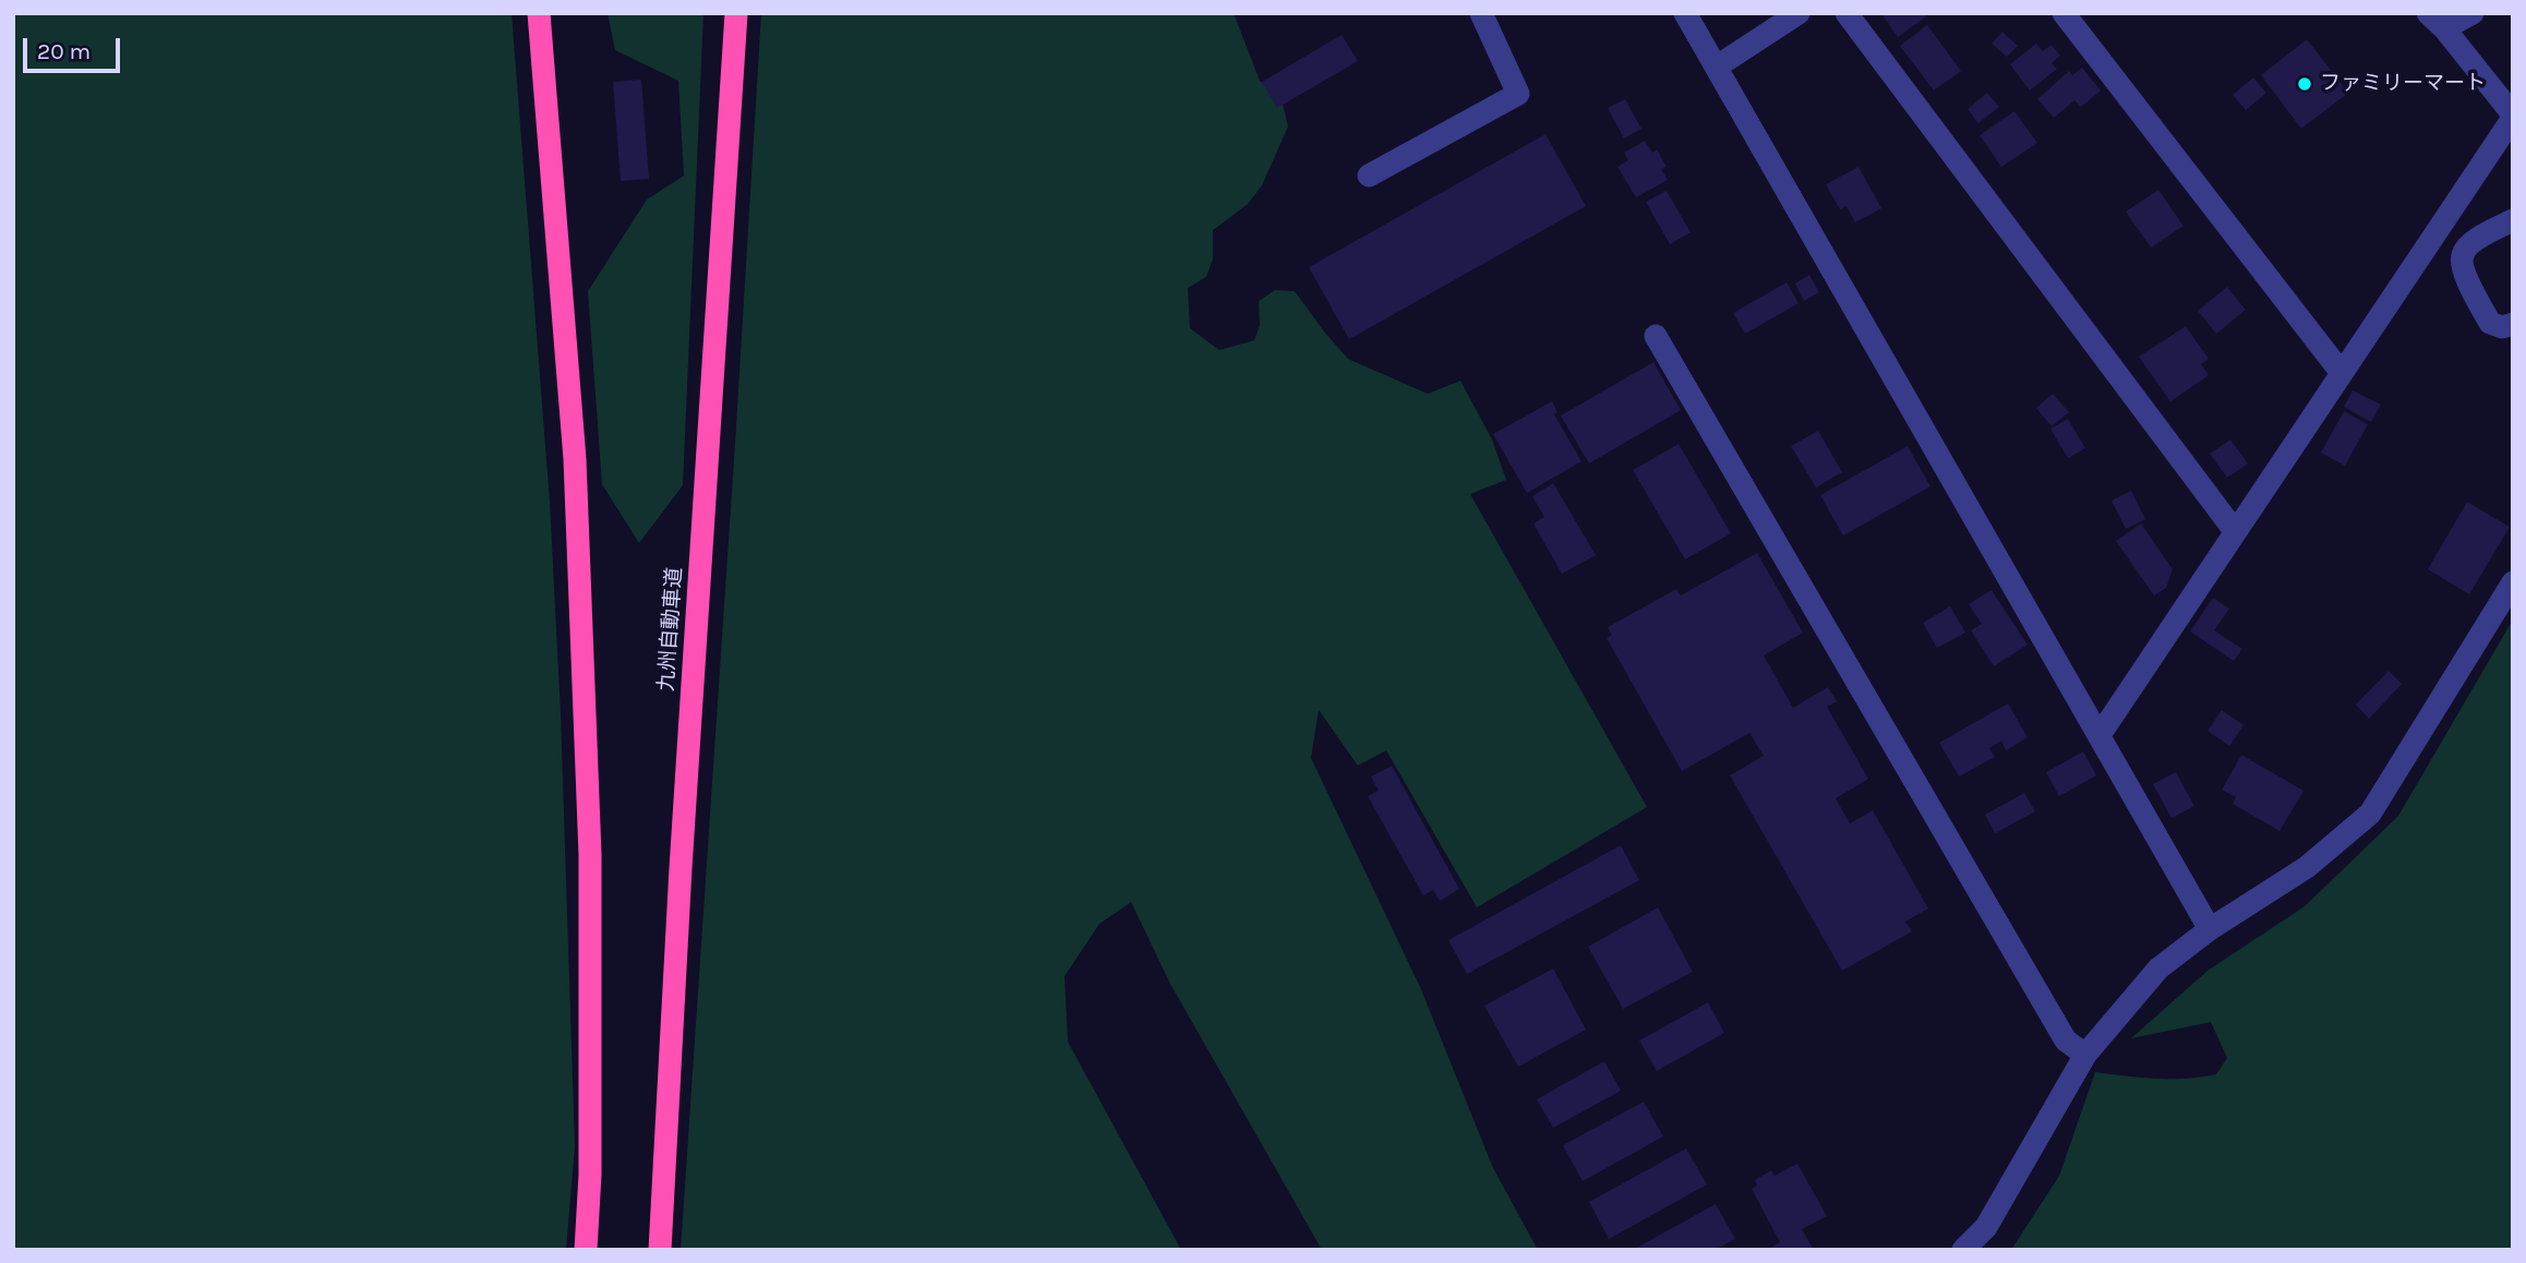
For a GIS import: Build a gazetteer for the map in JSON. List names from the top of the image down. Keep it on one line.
{"streets":{"highway":["九州自動車道"]},"places":["ファミリーマート"],"scale_bar":"20 m"}
